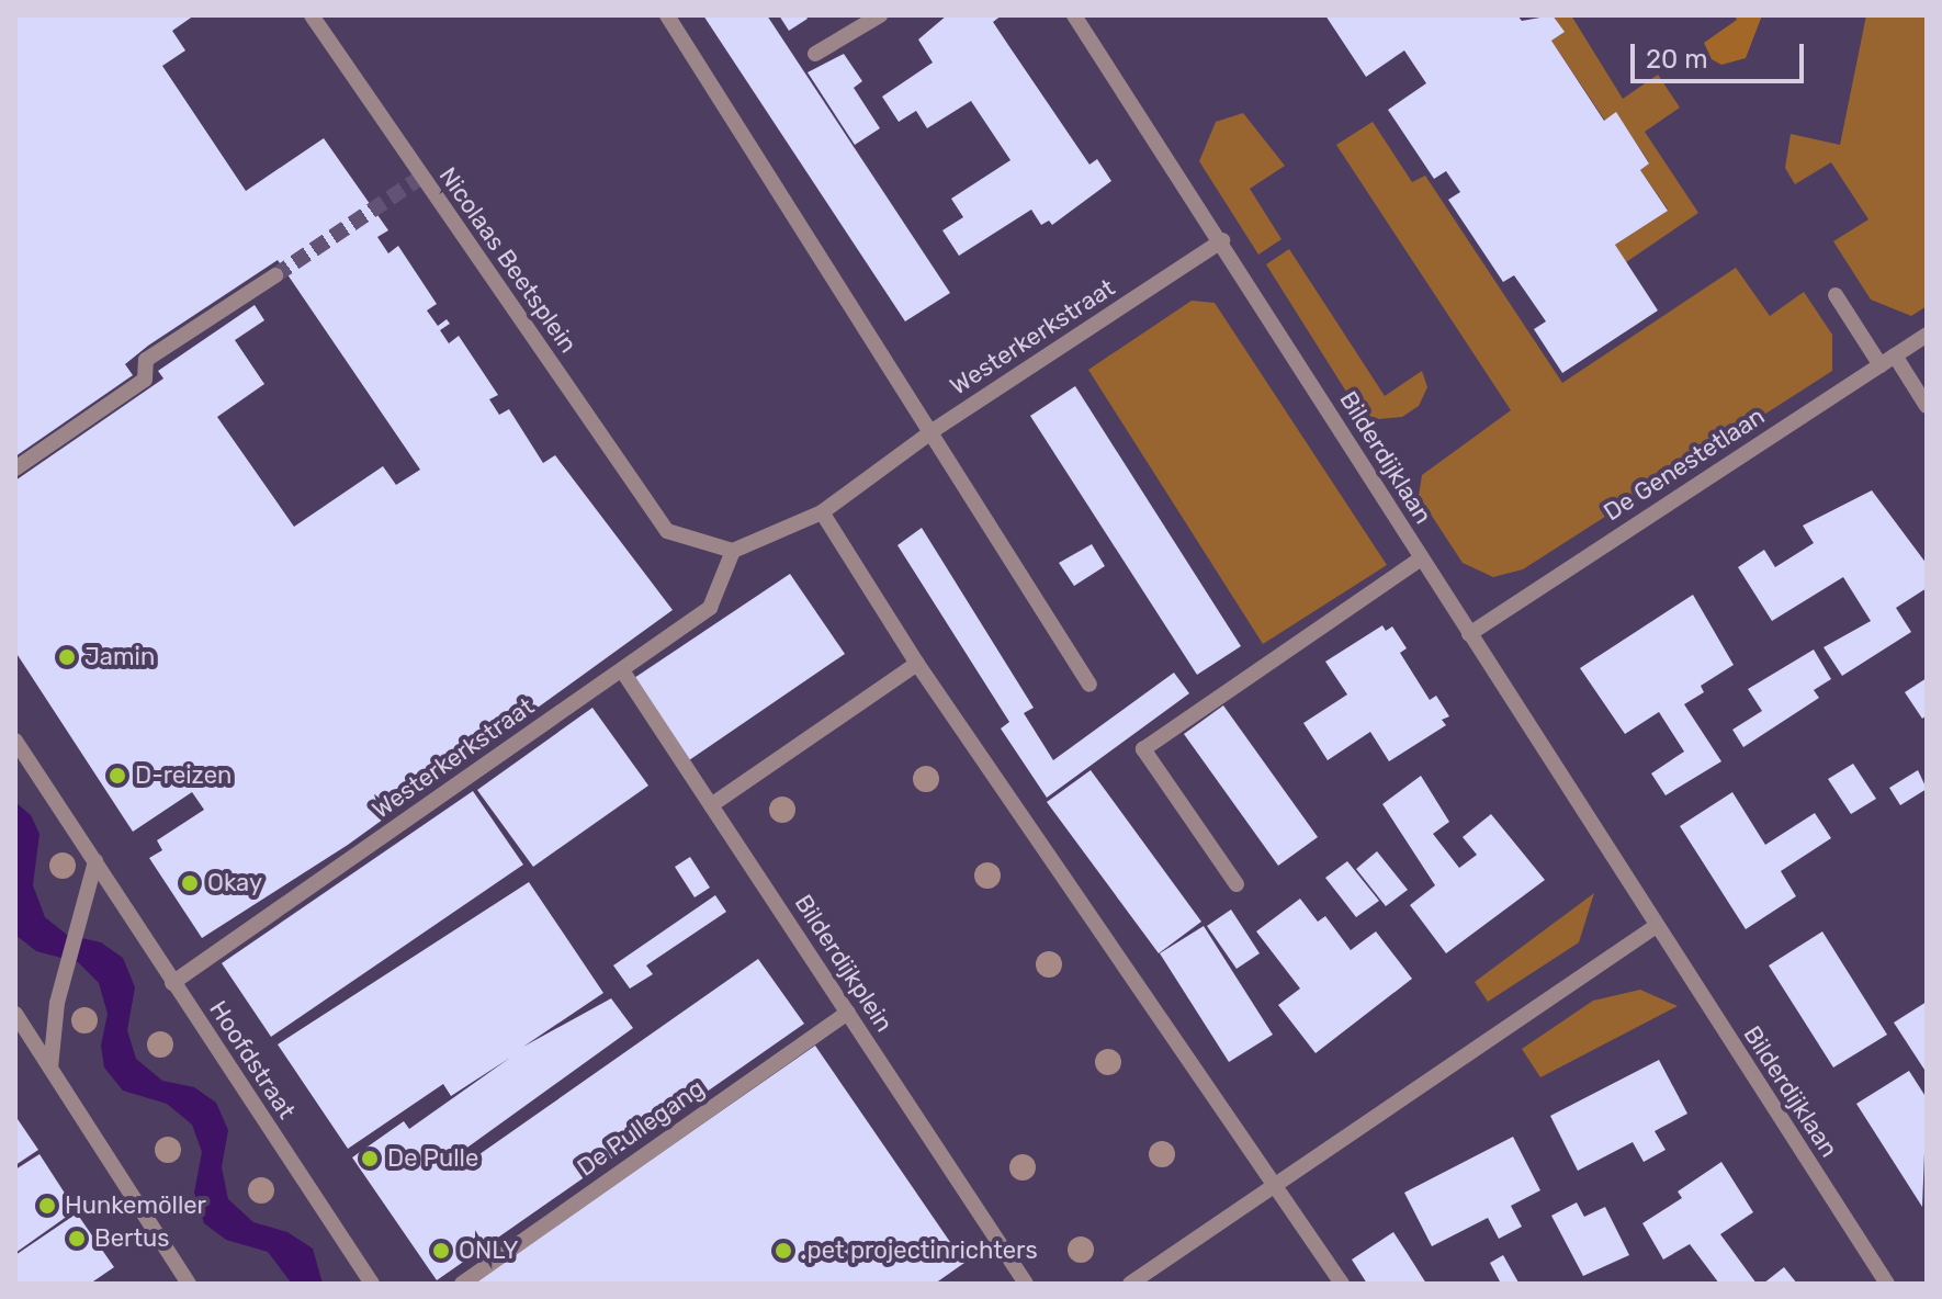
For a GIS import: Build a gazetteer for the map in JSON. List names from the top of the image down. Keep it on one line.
{"streets":{"street":["Nicolaas Beetsplein","Westerkerkstraat","Bilderdijklaan","De Genestetlaan","Bilderdijkplein","Hoofdstraat","De Pullegang"]},"crossings":[["Nicolaas Beetsplein","Westerkerkstraat"],["Westerkerkstraat","Bilderdijklaan"],["Westerkerkstraat","Bilderdijkplein"],["Westerkerkstraat","Hoofdstraat"],["Bilderdijklaan","De Genestetlaan"],["Bilderdijkplein","De Pullegang"]],"places":["Jamin","D-reizen","Okay","De Pulle","Hunkemöller","Bertus","ONLY",".pet projectinrichters"],"scale_bar":"20 m"}
